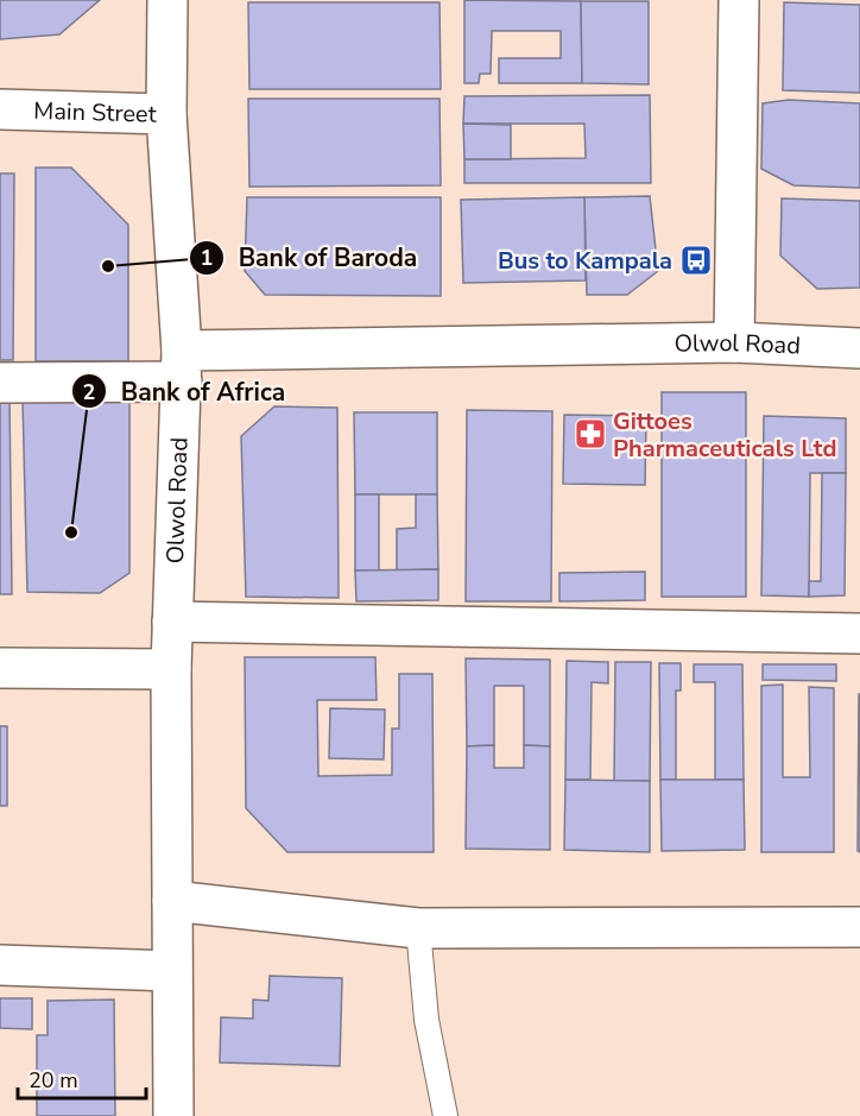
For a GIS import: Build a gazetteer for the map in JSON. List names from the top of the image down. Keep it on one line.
{"streets":{"street":["Main Street","Olwol Road"]},"crossings":[["Main Street","Olwol Road"]],"places":{"bus stop":["Bus to Kampala"],"other":["Bank of Baroda","Bank of Africa"],"pharmacy":["Gittoes Pharmaceuticals Ltd"]},"scale_bar":"20 m"}
